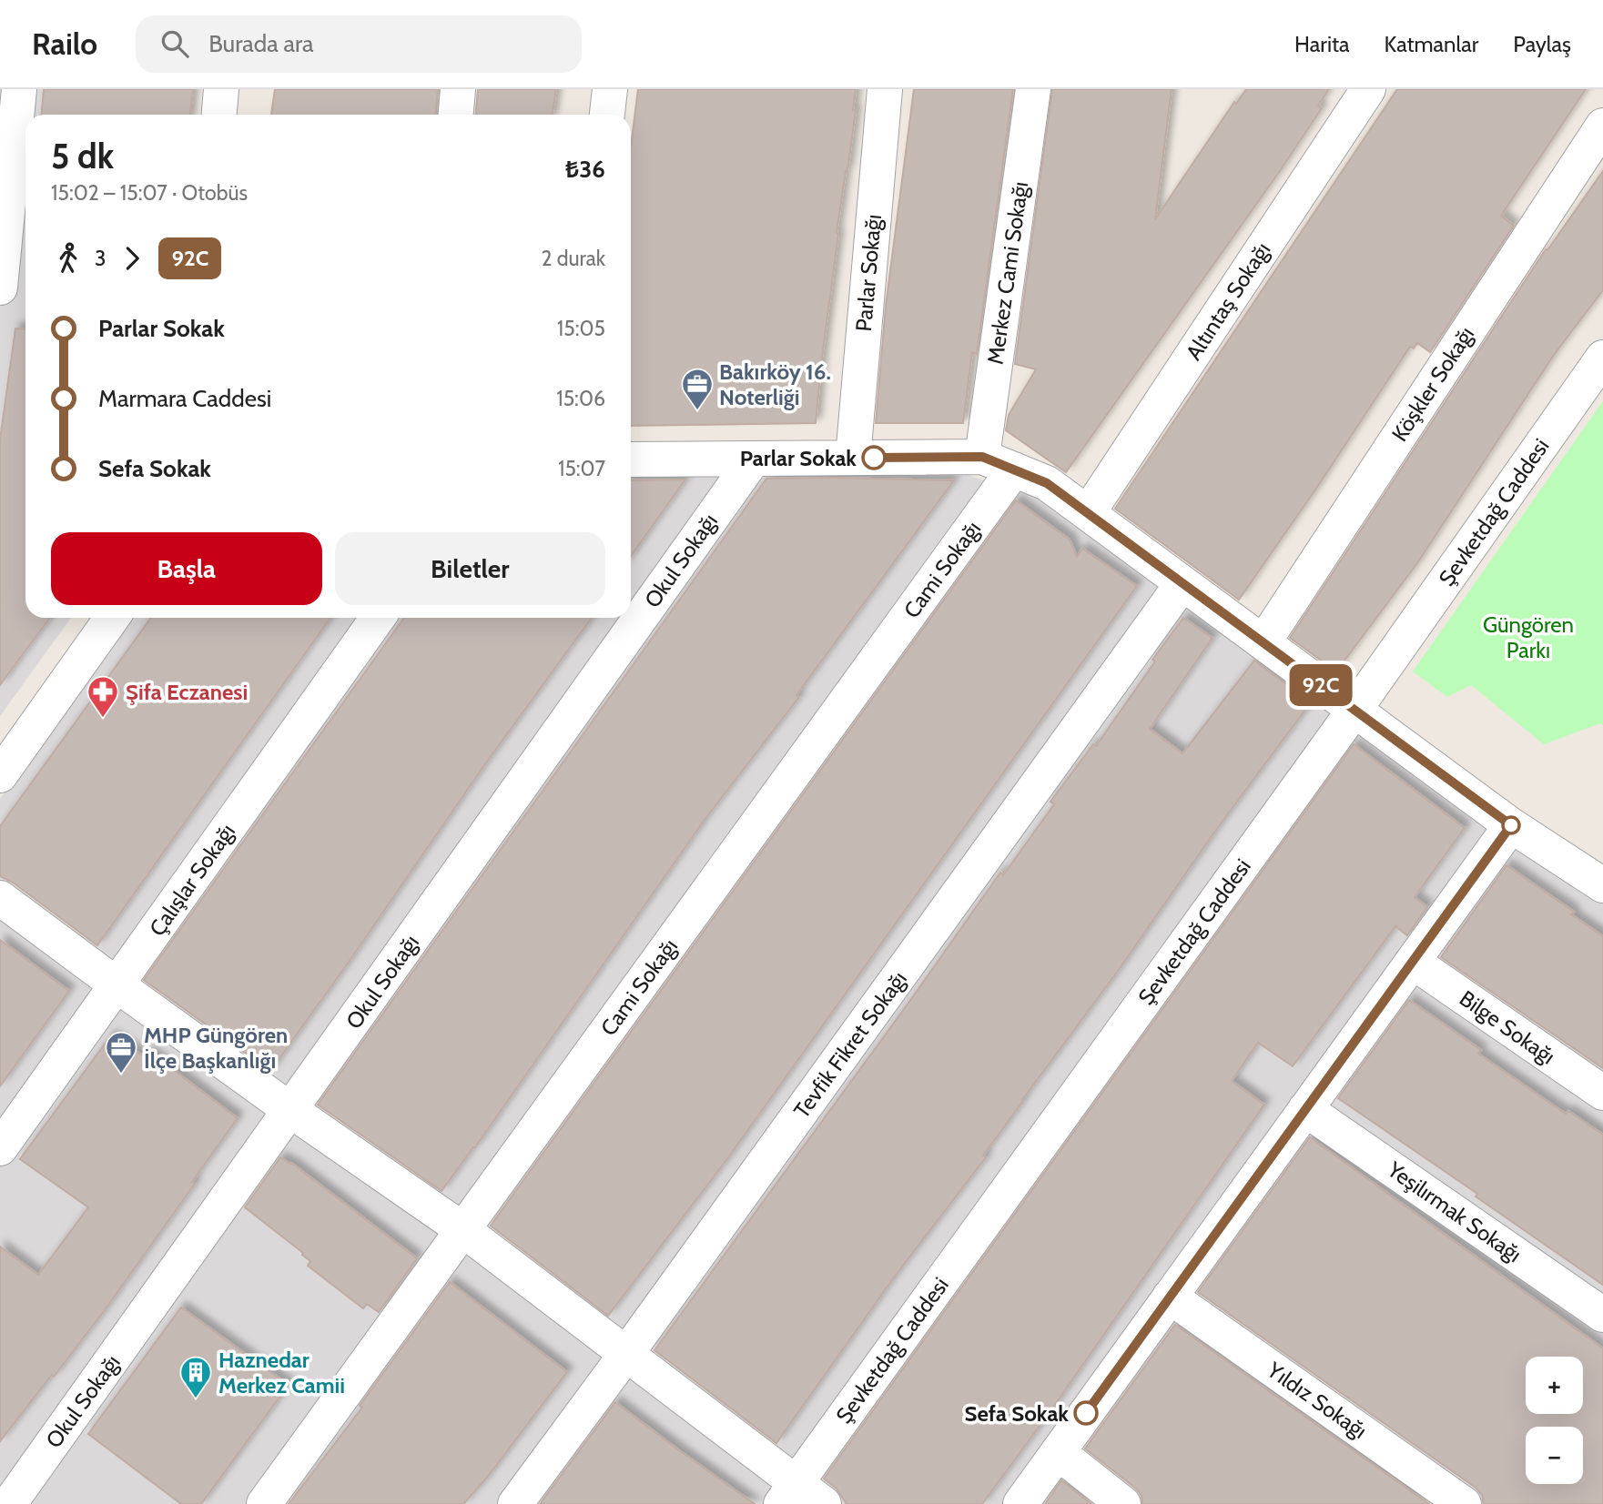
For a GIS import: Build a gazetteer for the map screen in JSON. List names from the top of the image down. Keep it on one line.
{"streets":{"street":["Parlar Sokağı","Merkez Cami Sokağı","Altıntaş Sokağı","Köşkler Sokağı","Şevketdağ Caddesi","Okul Sokağı","Cami Sokağı","Çalışlar Sokağı","Bilge Sokağı","Tevfik Fikret Sokağı","Yeşilırmak Sokağı","Yıldız Sokağı"]},"parks":["Güngören Parkı"],"places":{"office":["Bakırköy 16. Noterliği","MHP Güngören İlçe Başkanlığı"],"other":["Parlar Sokak","Sefa Sokak"],"pharmacy":["Şifa Eczanesi"],"building":["Haznedar Merkez Camii"]},"lines":["bus line 92C"],"page":{"header":"Railo","search":"Burada ara","nav":["Harita","Katmanlar","Paylaş"],"on_map":"92C","heading":["5 dk","15:02 – 15:07 · Otobüs","₺36"],"legs":["3","92C","2 durak"],"list":[{"name":"Parlar Sokak","value":"15:05"},{"name":"Marmara Caddesi","value":"15:06"},{"name":"Sefa Sokak","value":"15:07"}],"buttons":["Başla","Biletler"],"map_buttons":["+","−"]}}
